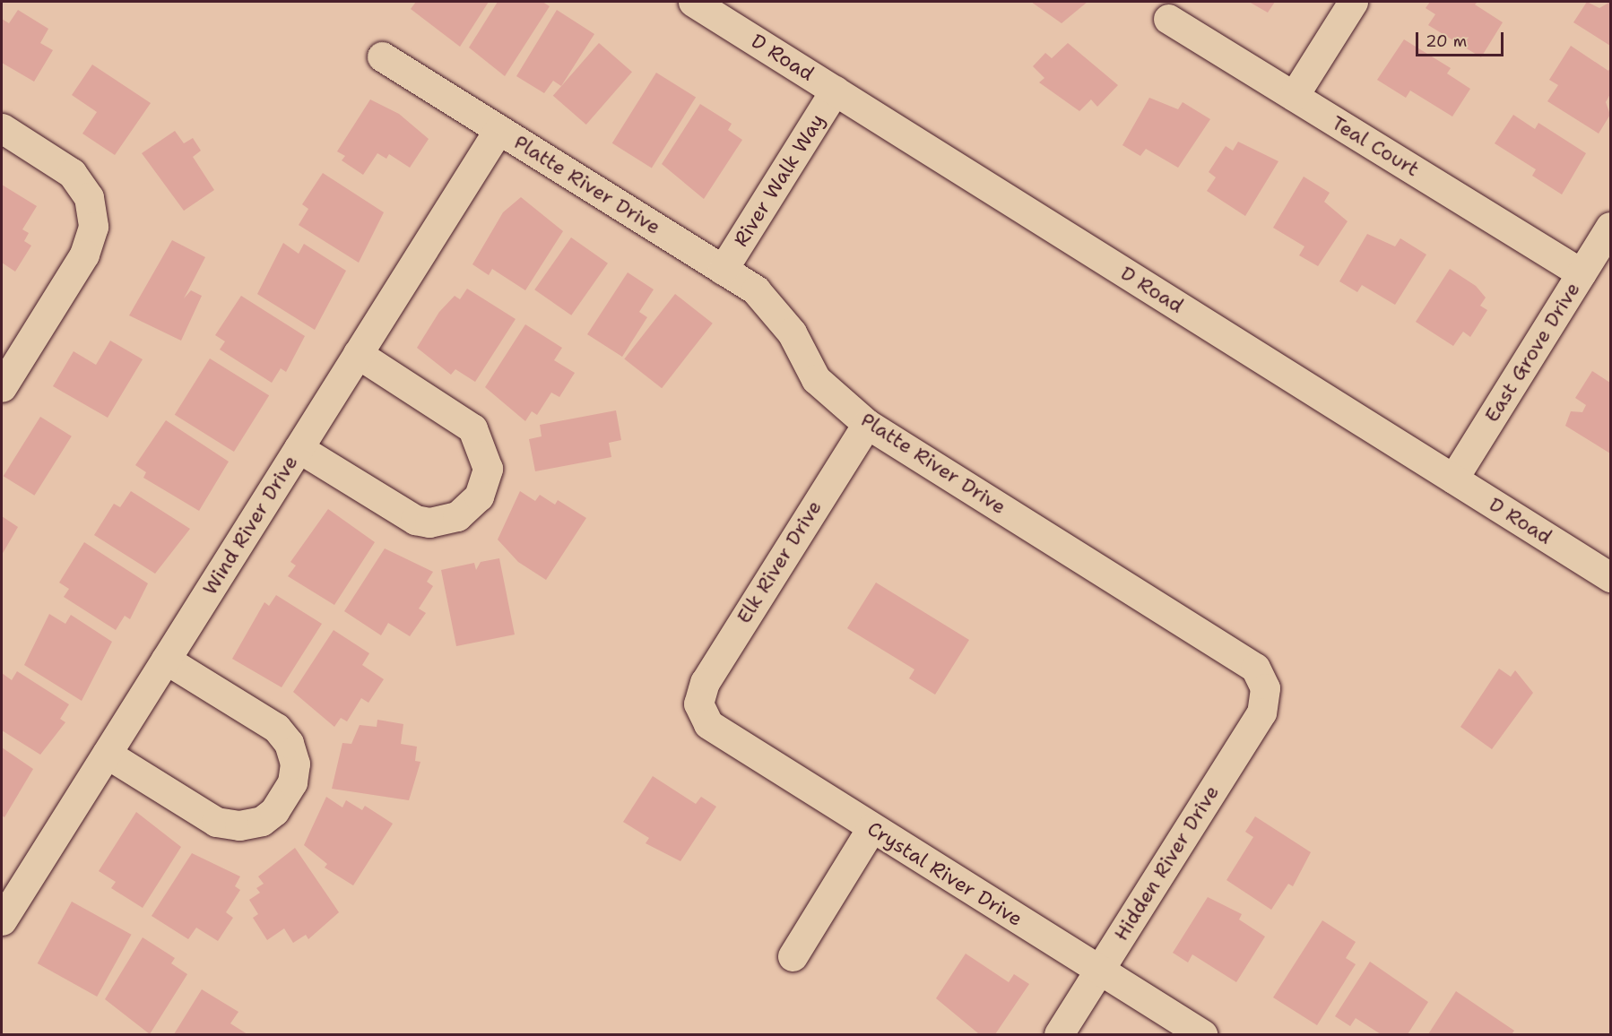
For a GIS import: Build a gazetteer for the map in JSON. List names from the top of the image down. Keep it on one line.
{"streets":{"street":["D Road","Teal Court","River Walk Way","Platte River Drive","East Grove Drive","Wind River Drive","Elk River Drive","Hidden River Drive","Crystal River Drive"]},"crossings":[["D Road","River Walk Way"],["D Road","East Grove Drive"],["Teal Court","East Grove Drive"],["River Walk Way","Platte River Drive"],["Platte River Drive","Wind River Drive"],["Platte River Drive","Elk River Drive"],["Platte River Drive","Hidden River Drive"],["Elk River Drive","Crystal River Drive"],["Hidden River Drive","Crystal River Drive"]],"scale_bar":"20 m"}
